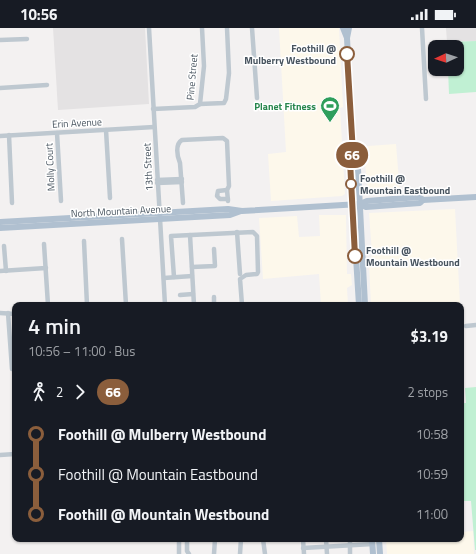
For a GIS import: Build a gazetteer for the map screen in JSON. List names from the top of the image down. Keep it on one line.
{"streets":{"main road":["North Mountain Avenue"],"street":["Pine Street","Erin Avenue","Molly Court","13th Street"]},"crossings":[["Pine Street","13th Street"],["Erin Avenue","Molly Court"],["Erin Avenue","13th Street"],["13th Street","North Mountain Avenue"]],"places":{"other":["Foothill @ Mulberry Westbound","Foothill @ Mountain Eastbound","Foothill @ Mountain Westbound"],"sports":["Planet Fitness"]},"lines":["bus line 66"],"north":"left","page":{"status":"10:56","on_map":"66","heading":["4 min","10:56 – 11:00 · Bus","$3.19"],"legs":["2","66","2 stops"],"list":[{"name":"Foothill @ Mulberry Westbound","value":"10:58"},{"name":"Foothill @ Mountain Eastbound","value":"10:59"},{"name":"Foothill @ Mountain Westbound","value":"11:00"}]}}
